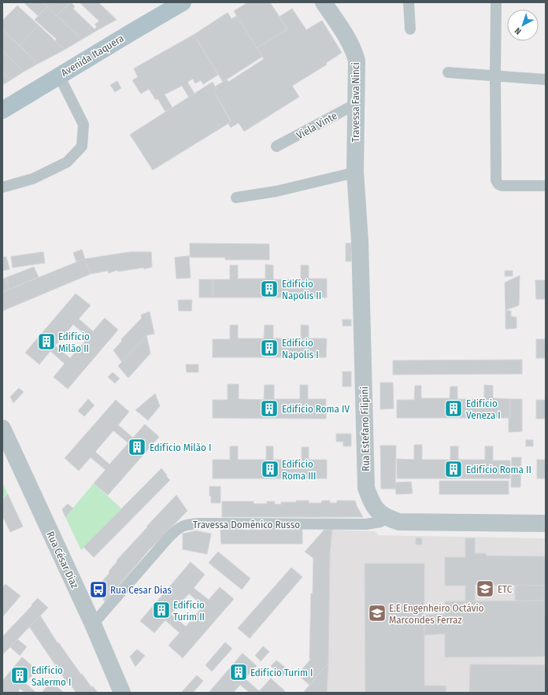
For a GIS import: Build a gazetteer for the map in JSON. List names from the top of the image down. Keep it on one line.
{"streets":{"main road":["Avenida Itaquera"],"street":["Travessa Fava Ninci","Rua Estefano Filipini","Rua César Diaz"],"lane":["Viela Vinte","Travessa Domênico Russo"]},"crossings":[["Travessa Fava Ninci","Viela Vinte"],["Travessa Fava Ninci","Rua Estefano Filipini"],["Rua Estefano Filipini","Travessa Domênico Russo"],["Travessa Domênico Russo","Rua César Diaz"]],"places":{"building":["Edifício Napolis II","Edifício Milão II","Edifício Napolis I","Edifício Roma IV","Edifício Veneza I","Edifício Milão I","Edifício Roma III","Edifício Roma II","Edifício Turim II","Edifício Turim I","Edifício Salermo I"],"school or university":["ETC","E.E Engenheiro Octávio Marcondes Ferraz"],"bus stop":["Rua Cesar Dias"]},"north":"bottom left"}
